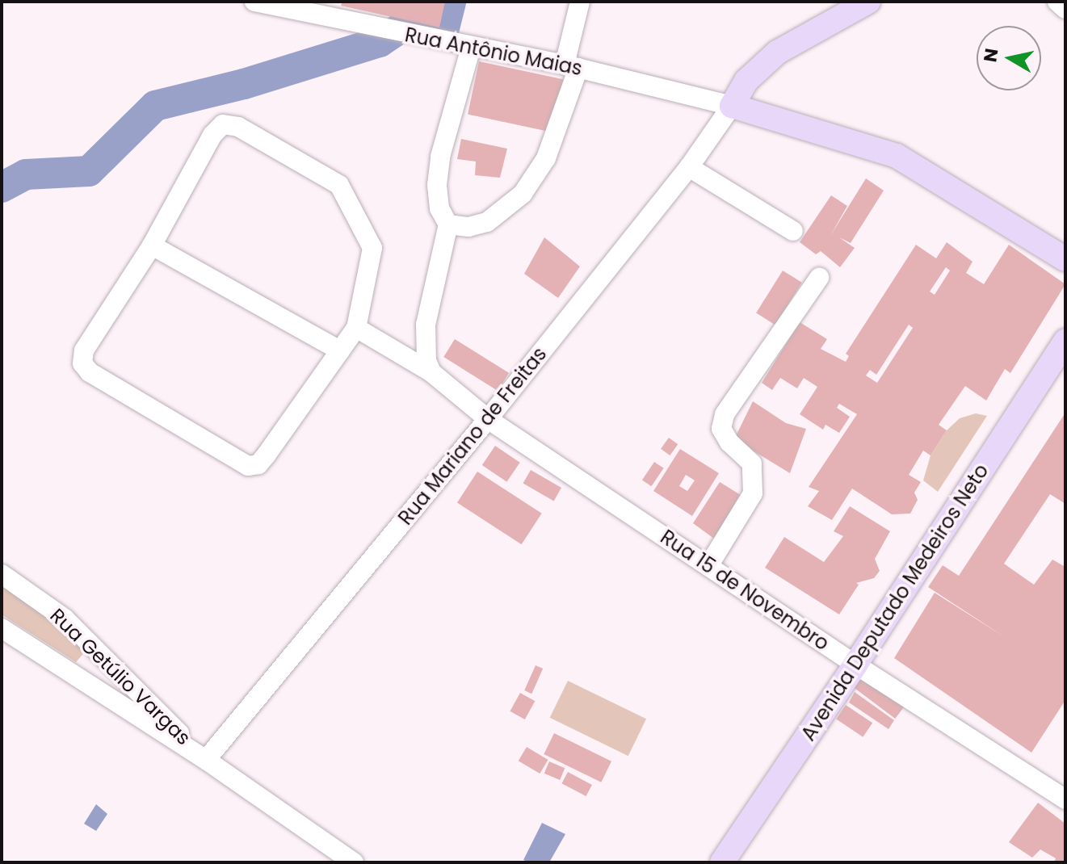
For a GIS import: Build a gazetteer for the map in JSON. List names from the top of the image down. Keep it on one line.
{"streets":{"main road":["Avenida Deputado Medeiros Neto"],"street":["Rua Antônio Maias","Rua Mariano de Freitas","Rua 15 de Novembro","Rua Getúlio Vargas"]},"crossings":[["Rua Antônio Maias","Rua Mariano de Freitas"],["Rua Mariano de Freitas","Rua 15 de Novembro"],["Rua Mariano de Freitas","Rua Getúlio Vargas"],["Rua 15 de Novembro","Avenida Deputado Medeiros Neto"]],"north":"left"}
